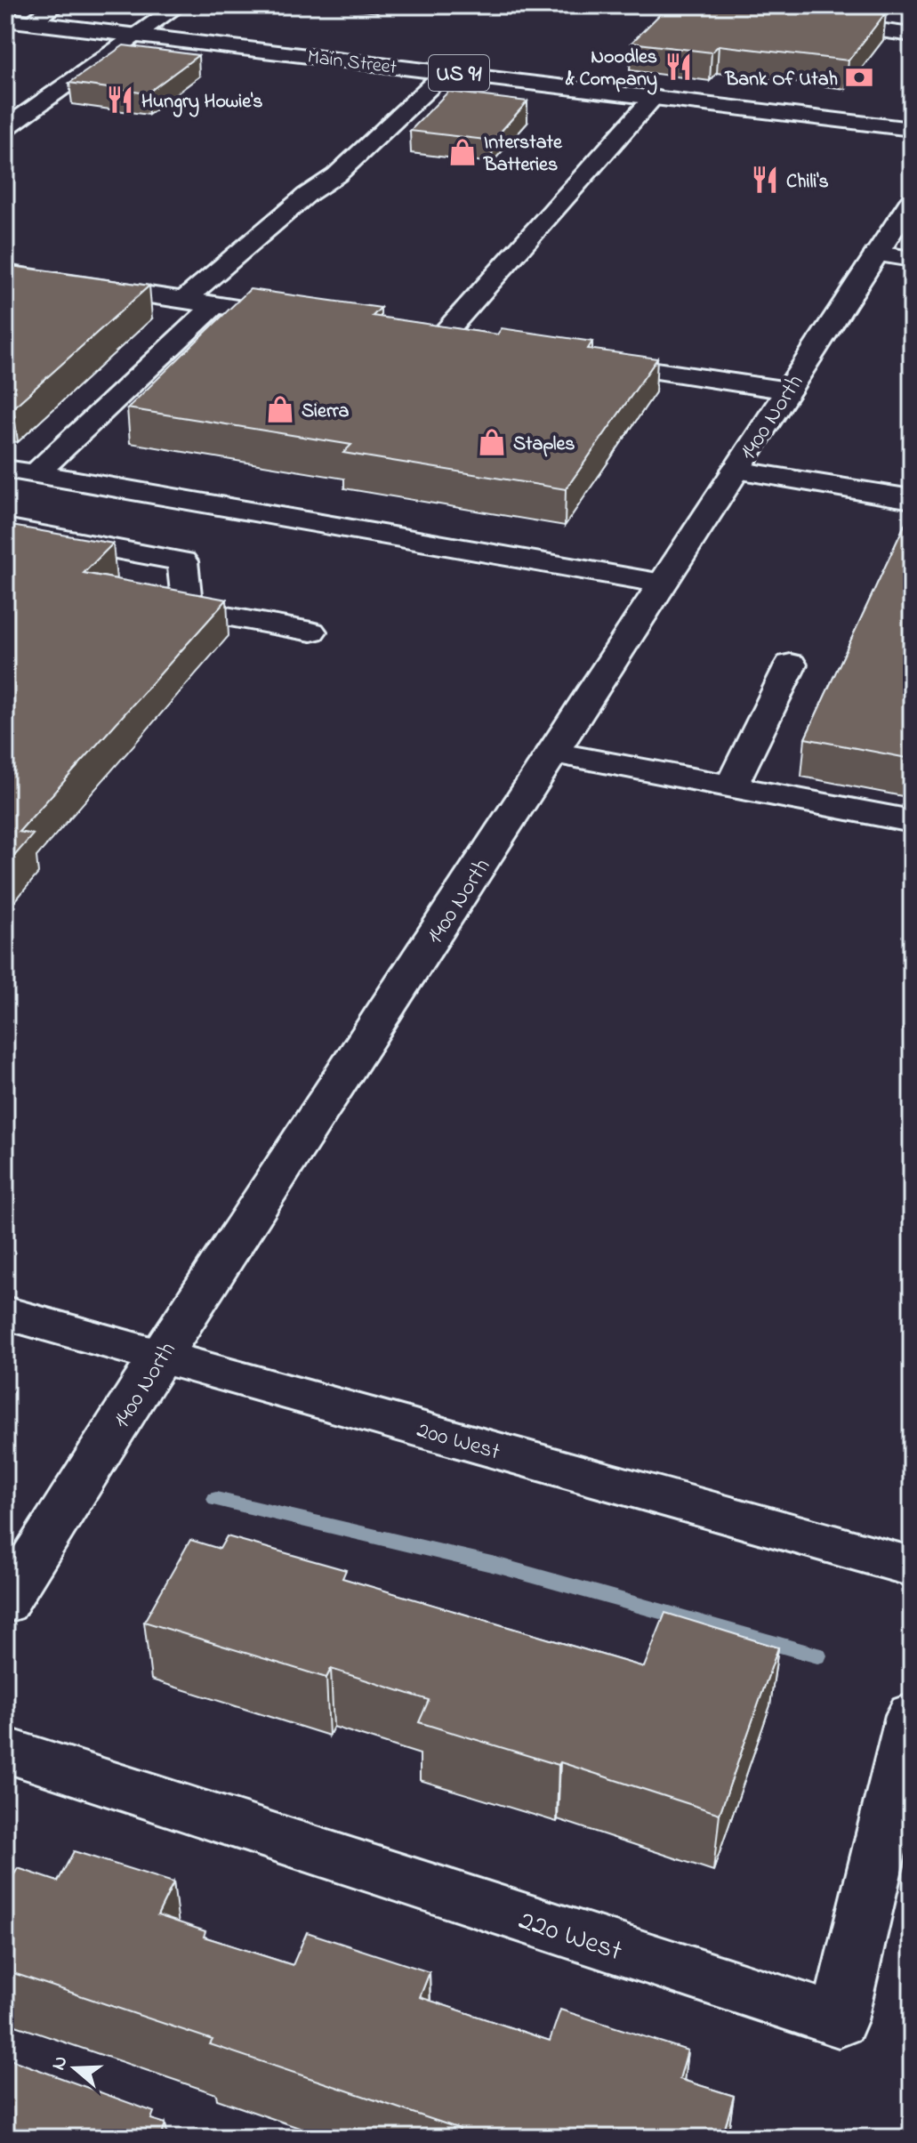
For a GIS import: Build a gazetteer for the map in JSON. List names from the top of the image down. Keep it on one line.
{"streets":{"main road":["Main Street","US 91","1400 North","200 West","220 West"]},"crossings":[["1400 North","200 West"]],"places":{"restaurant":["Noodles & Company","Hungry Howie's","Chili's"],"bank":["Bank Of Utah"],"shop":["Interstate Batteries","Sierra","Staples"]},"north":"left"}
